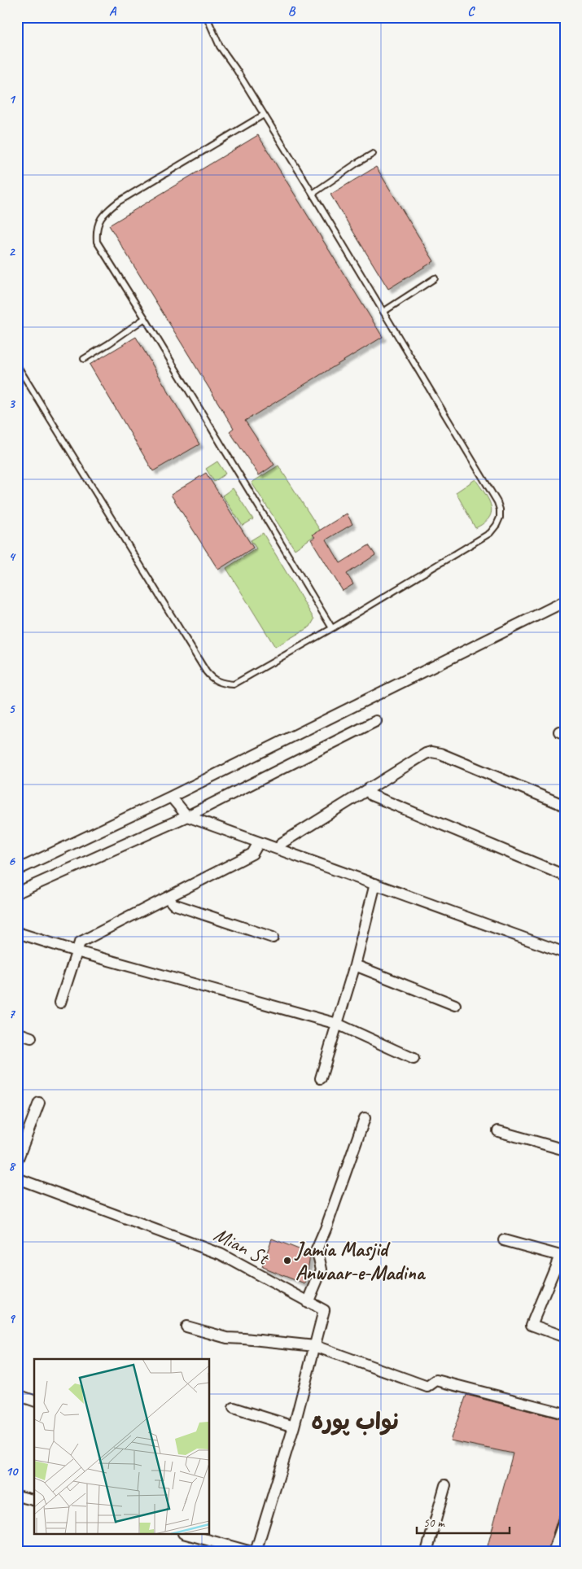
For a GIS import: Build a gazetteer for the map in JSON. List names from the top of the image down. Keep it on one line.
{"streets":{"street":["Mian St"]},"districts":["نواب پورہ"],"places":["Jamia Masjid Anwaar-e-Madina"],"scale_bar":"50 m","grid":{"columns":["A","B","C"],"rows":["1","2","3","4","5","6","7","8","9","10"]}}
